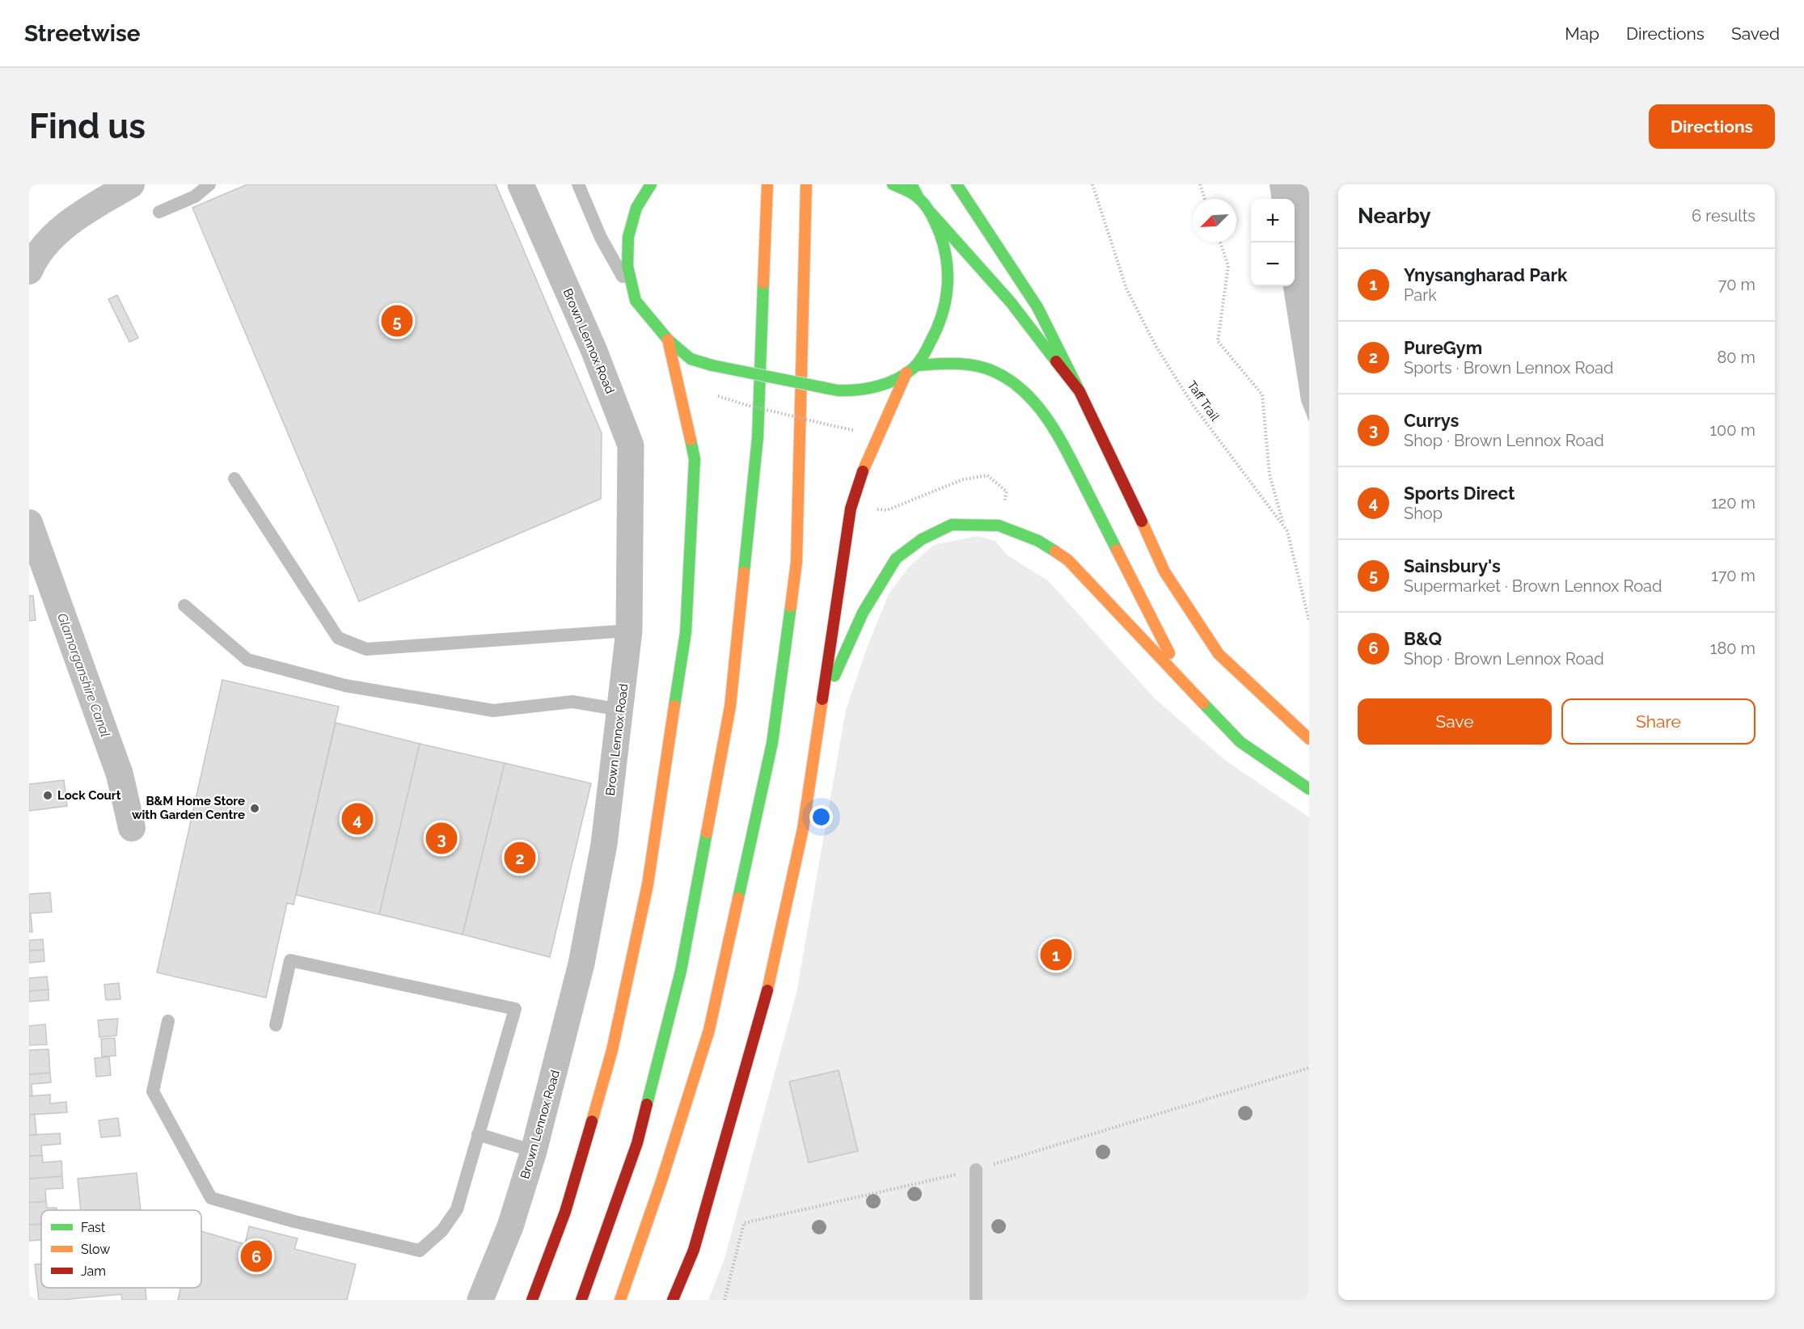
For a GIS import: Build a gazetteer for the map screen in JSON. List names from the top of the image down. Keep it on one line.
{"streets":{"street":["Brown Lennox Road"],"path":["Taff Trail"]},"water":["Glamorganshire Canal"],"places":["Lock Court","B&M Home Store with Garden Centre"],"legend":["Fast","Slow","Jam"],"north":"bottom left","page":{"header":"Streetwise","nav":["Map","Directions","Saved"],"buttons":["Directions",["Save","Share"]],"title":"Find us","heading":["Nearby","6 results"],"map_buttons":["+","−"],"list":[{"mark":"1","name":"Ynysangharad Park","note":"Park","value":"70 m"},{"mark":"2","name":"PureGym","note":"Sports · Brown Lennox Road","value":"80 m"},{"mark":"3","name":"Currys","note":"Shop · Brown Lennox Road","value":"100 m"},{"mark":"4","name":"Sports Direct","note":"Shop","value":"120 m"},{"mark":"5","name":"Sainsbury's","note":"Supermarket · Brown Lennox Road","value":"170 m"},{"mark":"6","name":"B&Q","note":"Shop · Brown Lennox Road","value":"180 m"}],"pins":["5","4","3","2","1","6"]}}
